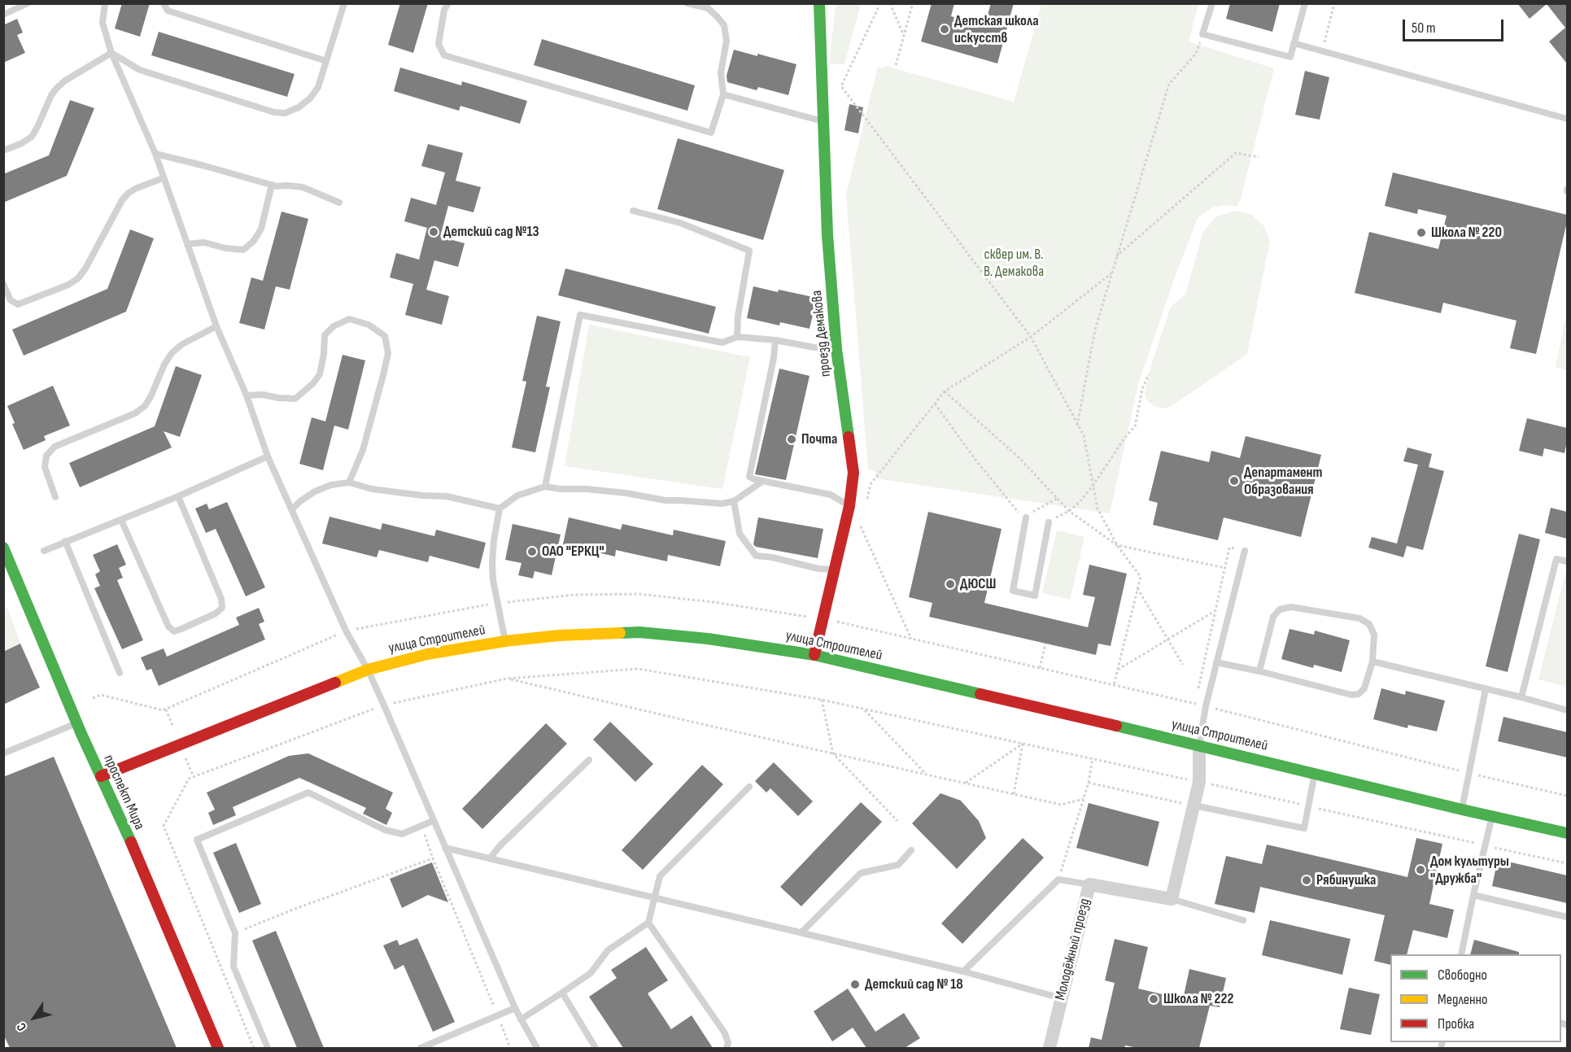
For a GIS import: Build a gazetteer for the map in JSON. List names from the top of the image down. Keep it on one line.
{"streets":{"street":["проезд Демакова","улица Строителей","проспект Мира","Молодёжный проезд"]},"crossings":[["проезд Демакова","улица Строителей"],["улица Строителей","проспект Мира"]],"parks":["сквер им. В. В. Демакова"],"places":["Детская школа искусств","Детский сад №13","Школа № 220","Почта","Департамент Образования","ОАО \"ЕРКЦ\"","ДЮСШ","Дом культуры \"Дружба\"","Рябинушка","Детский сад № 18","Школа № 222"],"legend":["Свободно","Медленно","Пробка"],"scale_bar":"50 m","north":"bottom left"}
